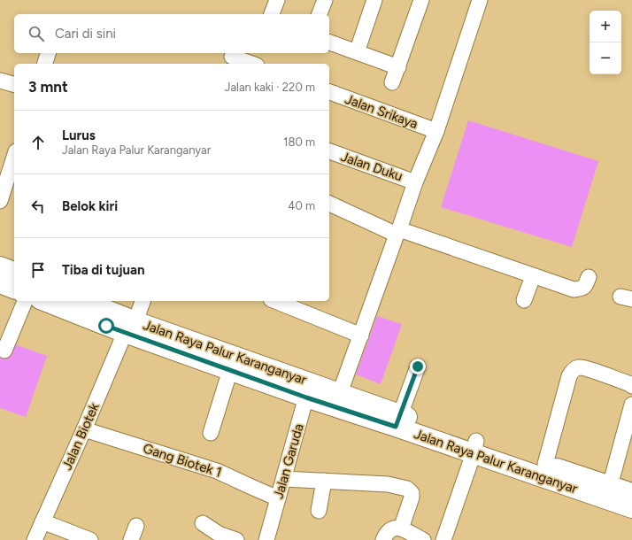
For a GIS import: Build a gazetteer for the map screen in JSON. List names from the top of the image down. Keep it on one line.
{"streets":{"main road":["Jalan Raya Palur Karanganyar"],"street":["Jalan Srikaya","Jalan Duku","Jalan Biotek","Gang Biotek 1","Jalan Garuda"]},"crossings":[["Jalan Raya Palur Karanganyar","Jalan Biotek"],["Jalan Raya Palur Karanganyar","Jalan Garuda"],["Jalan Biotek","Gang Biotek 1"],["Gang Biotek 1","Jalan Garuda"]],"page":{"map_buttons":["+","−"],"search":"Cari di sini","heading":["3 mnt","Jalan kaki · 220 m"],"list":[["Lurus","Jalan Raya Palur Karanganyar","180 m"],["Belok kiri","40 m"],"Tiba di tujuan"]}}
